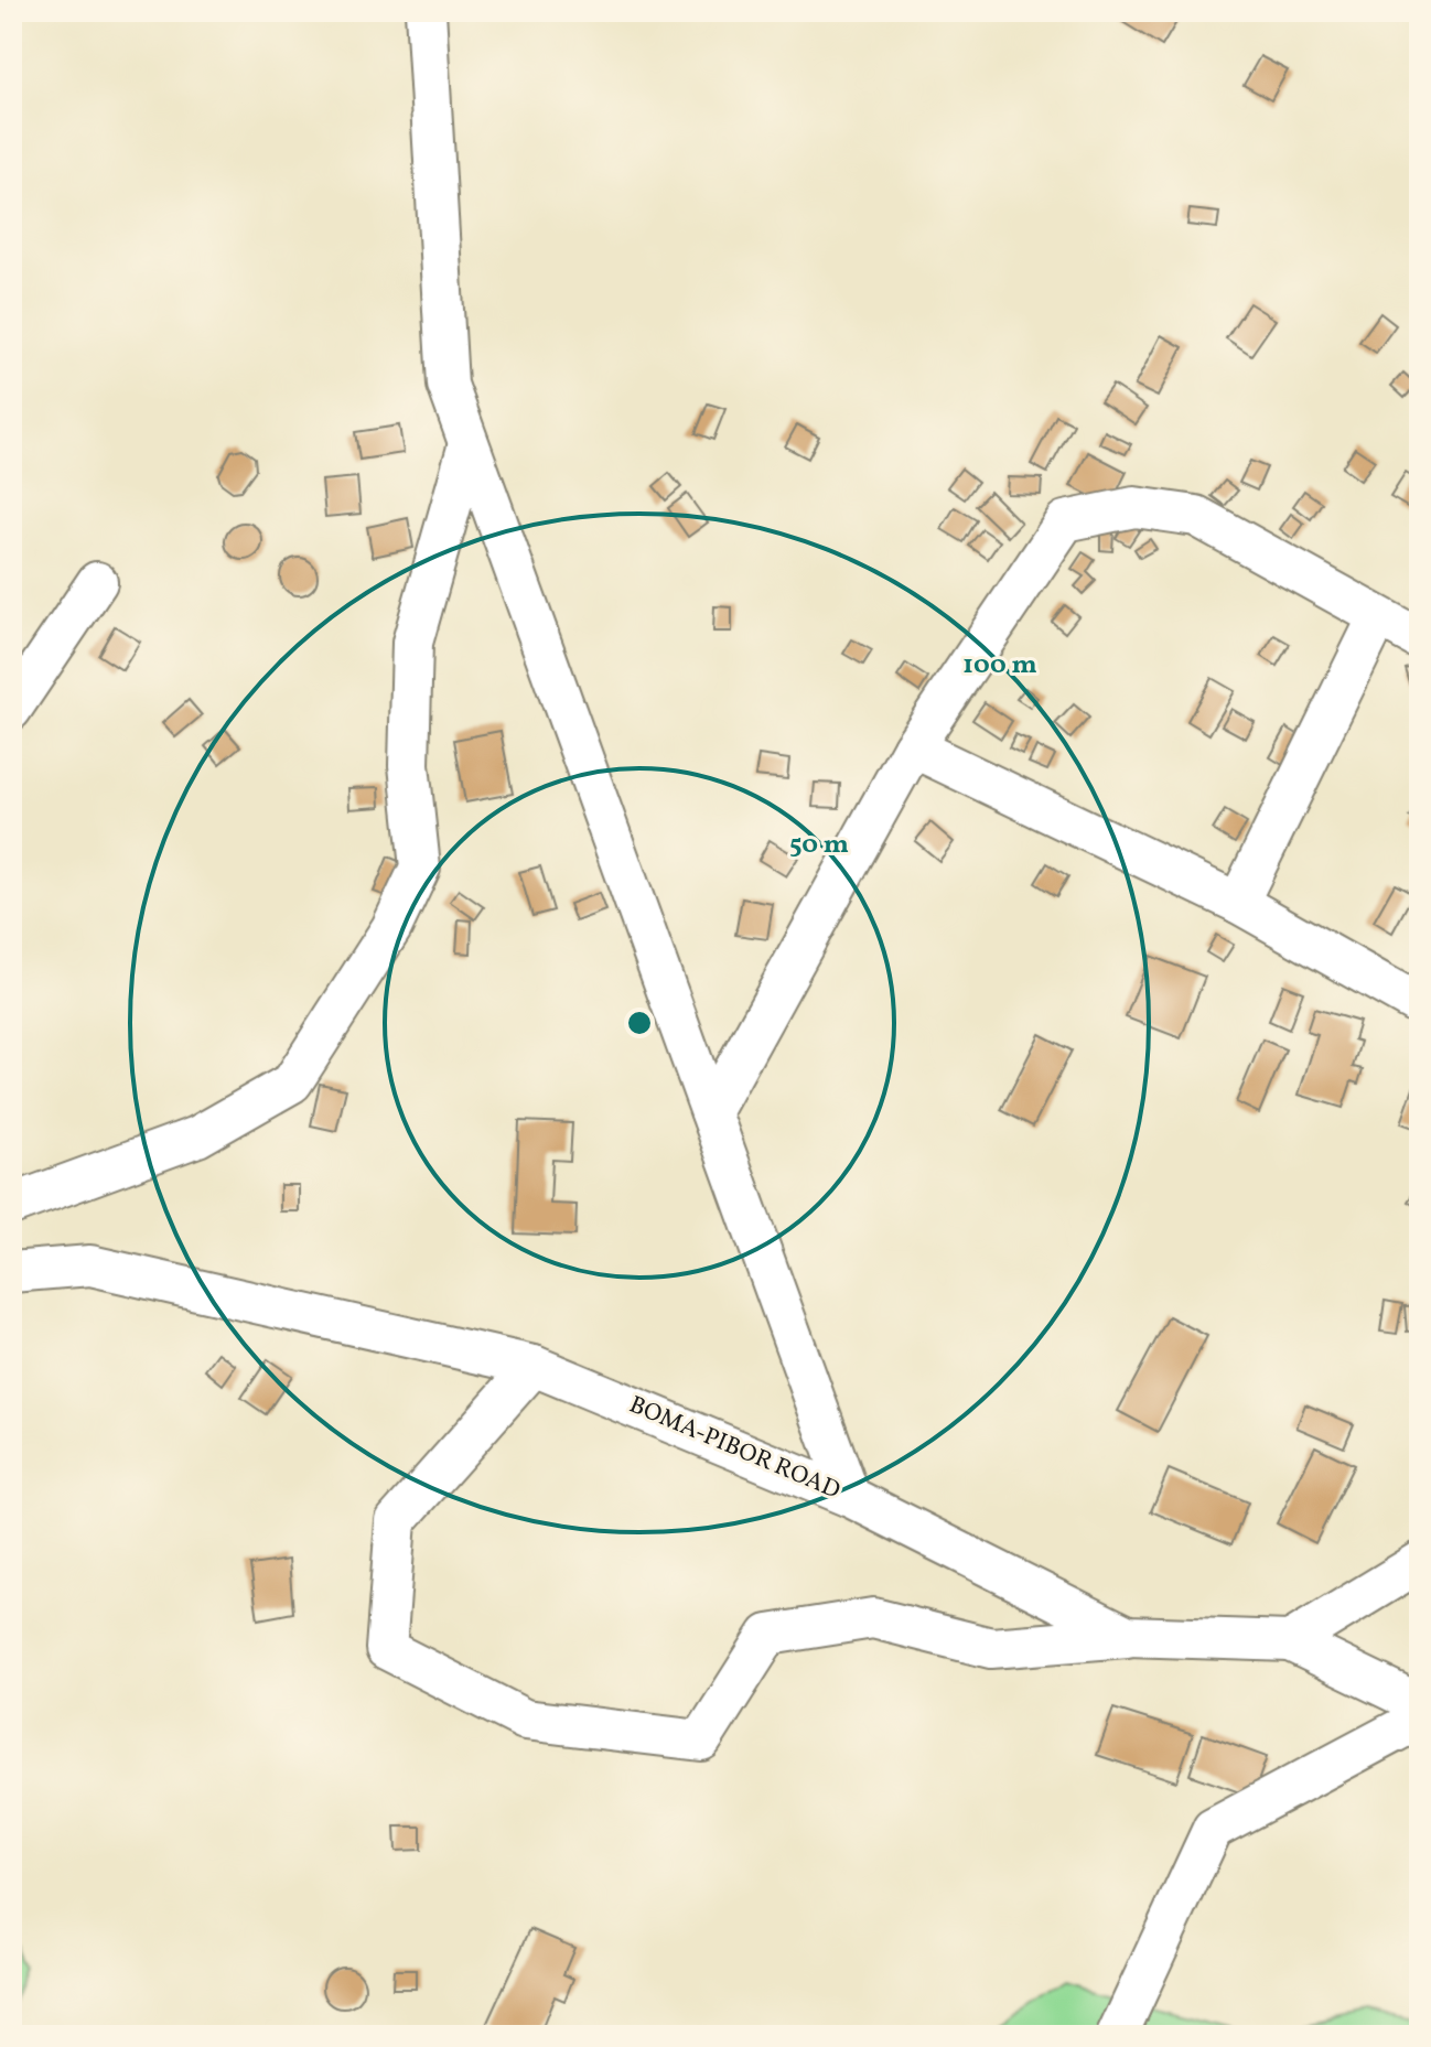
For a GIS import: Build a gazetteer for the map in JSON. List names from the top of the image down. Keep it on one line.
{"streets":{"street":["BOMA-PIBOR ROAD"]},"rings":["100 m","50 m"]}
